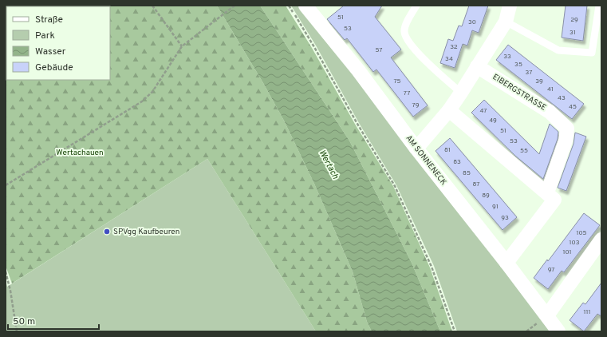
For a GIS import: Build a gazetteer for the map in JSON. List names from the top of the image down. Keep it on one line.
{"streets":{"street":["EIBERGSTRASSE","AM SONNENECK"]},"water":["Wertach"],"parks":["Wertachauen"],"places":["SPVgg Kaufbeuren"],"house_numbers":["51","29","30","53","31","32","57","33","34","35","37","75","39","41","77","43","79","45","47","49","51","53","81","55","83","85","87","89","91","93","105","103","101","97","111"],"legend":["Straße","Park","Wasser","Gebäude"],"scale_bar":"50 m"}
